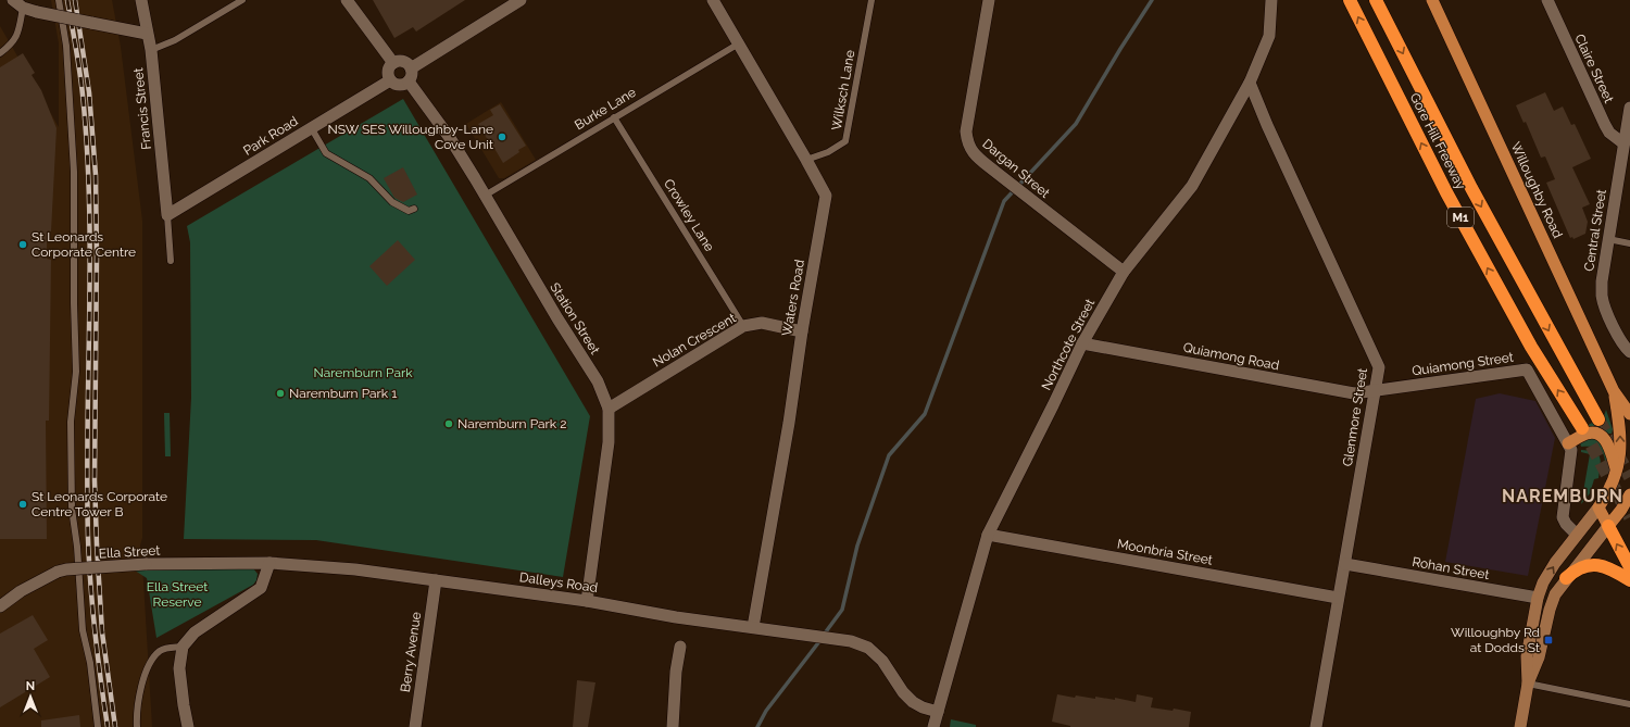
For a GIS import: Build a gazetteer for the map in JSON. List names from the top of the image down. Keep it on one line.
{"streets":{"highway":["Gore Hill Freeway","M1"],"main road":["Willoughby Road","Rohan Street"],"street":["Claire Street","Francis Street","Park Road","Dargan Street","Central Street","Waters Road","Station Street","Nolan Crescent","Northcote Street","Quiamong Road","Quiamong Street","Glenmore Street","Ella Street","Moonbria Street","Dalleys Road","Berry Avenue"],"lane":["Wilksch Lane","Burke Lane","Crowley Lane"]},"crossings":[["Claire Street","Central Street"],["Wilksch Lane","Waters Road"],["Francis Street","Park Road"],["Burke Lane","Crowley Lane"],["Burke Lane","Waters Road"],["Burke Lane","Station Street"],["Park Road","Station Street"],["Dargan Street","Northcote Street"],["Willoughby Road","Quiamong Street"],["Willoughby Road","Rohan Street"],["Crowley Lane","Nolan Crescent"],["Waters Road","Nolan Crescent"],["Waters Road","Dalleys Road"],["Station Street","Nolan Crescent"],["Station Street","Dalleys Road"],["Northcote Street","Quiamong Road"],["Northcote Street","Glenmore Street"],["Northcote Street","Moonbria Street"],["Northcote Street","Dalleys Road"],["Quiamong Road","Quiamong Street"],["Quiamong Road","Glenmore Street"],["Quiamong Street","Glenmore Street"],["Glenmore Street","Moonbria Street"],["Glenmore Street","Rohan Street"],["Ella Street","Dalleys Road"],["Dalleys Road","Berry Avenue"]],"districts":["NAREMBURN"],"parks":["Naremburn Park","Ella Street Reserve"],"places":{"other":["NSW SES Willoughby-Lane Cove Unit","St Leonards Corporate Centre","Naremburn Park 1","Naremburn Park 2","St Leonards Corporate Centre Tower B"],"transit":["Willoughby Rd at Dodds St"]},"north":"top"}
